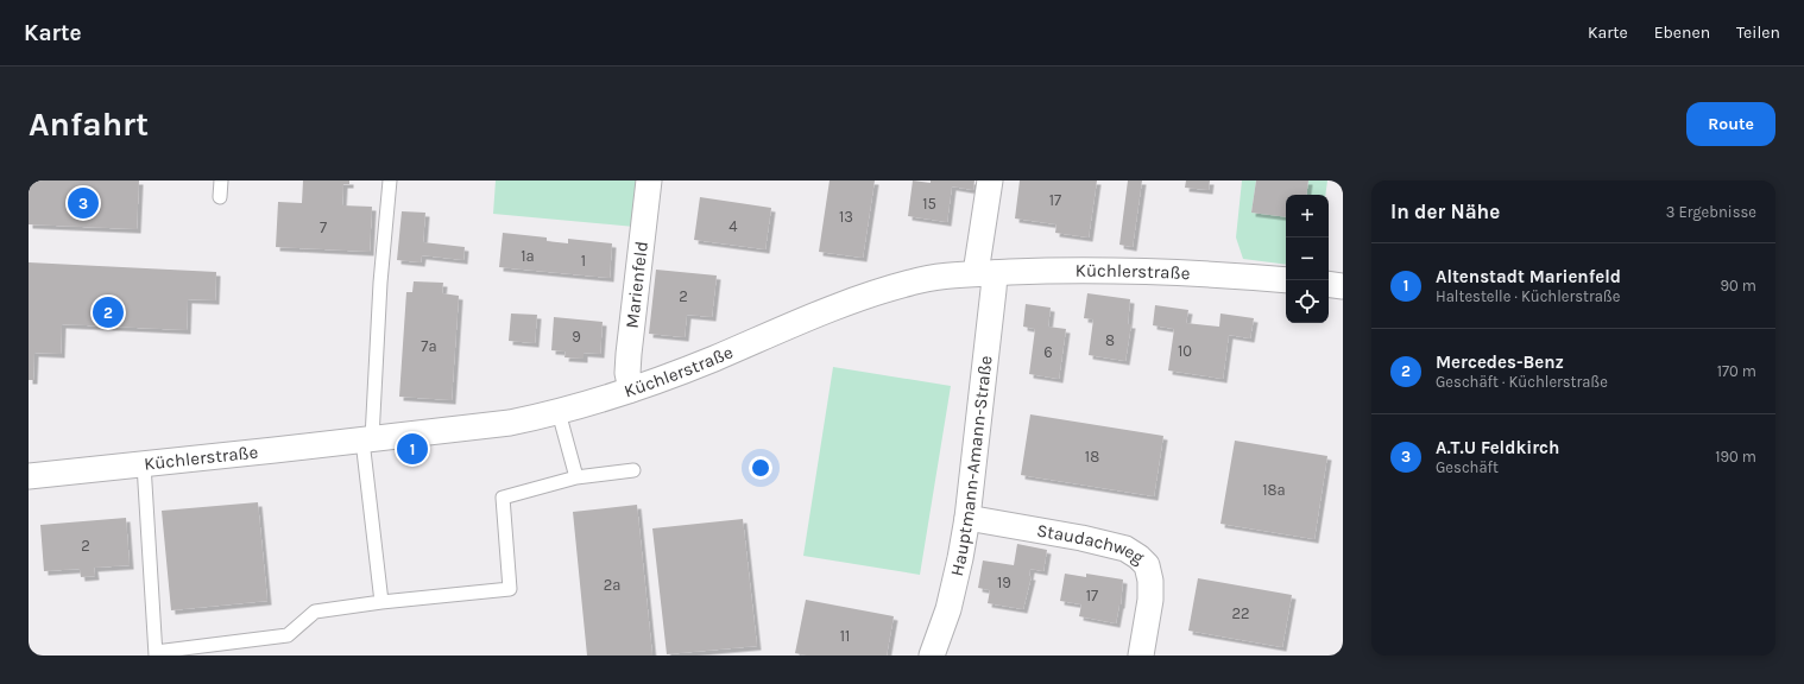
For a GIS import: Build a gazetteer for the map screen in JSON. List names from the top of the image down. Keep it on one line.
{"streets":{"street":["Küchlerstraße","Marienfeld","Hauptmann-Amann-Straße","Staudachweg"]},"crossings":[["Küchlerstraße","Marienfeld"],["Küchlerstraße","Hauptmann-Amann-Straße"],["Hauptmann-Amann-Straße","Staudachweg"]],"house_numbers":["17","15","13","4","7","1a","1","2","9","8","7a","10","6","18","18a","2","19","2a","17","22","11"],"page":{"header":"Karte","nav":["Karte","Ebenen","Teilen"],"buttons":"Route","title":"Anfahrt","heading":["In der Nähe","3 Ergebnisse"],"pins":["3","2","1"],"map_buttons":["+","−"],"list":[{"mark":"1","name":"Altenstadt Marienfeld","note":"Haltestelle · Küchlerstraße","value":"90 m"},{"mark":"2","name":"Mercedes-Benz","note":"Geschäft · Küchlerstraße","value":"170 m"},{"mark":"3","name":"A.T.U Feldkirch","note":"Geschäft","value":"190 m"}]}}
